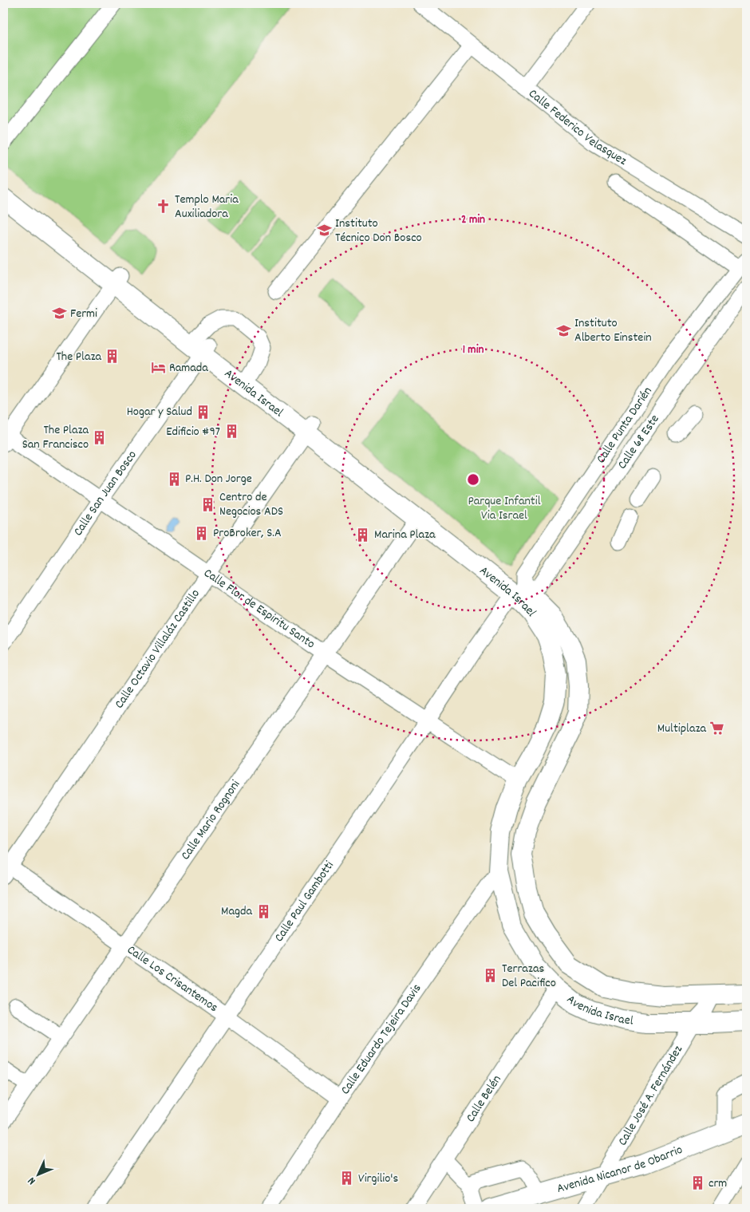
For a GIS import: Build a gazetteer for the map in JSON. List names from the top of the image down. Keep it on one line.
{"streets":{"main road":["Avenida Israel","Avenida Nicanor de Obarrio"],"street":["Calle Federico Velasquez","Calle Punta Darién","Calle 68 Este","Calle San Juan Bosco","Calle Flor de Espiritu Santo","Calle Octavio Villaláz Castillo","Calle Mario Rognoni","Calle Paul Gambotti","Calle Los Crisantemos","Calle Eduardo Tejeira Davis","Calle José A. Fernández","Calle Belén"]},"crossings":[["Avenida Israel","Calle Punta Darién"],["Avenida Israel","Calle 68 Este"],["Avenida Israel","Calle San Juan Bosco"],["Avenida Israel","Calle Flor de Espiritu Santo"],["Avenida Israel","Calle Octavio Villaláz Castillo"],["Avenida Israel","Calle Mario Rognoni"],["Avenida Israel","Calle Paul Gambotti"],["Avenida Israel","Calle Eduardo Tejeira Davis"],["Avenida Israel","Calle José A. Fernández"],["Avenida Israel","Calle Belén"],["Calle Punta Darién","Calle 68 Este"],["Calle Punta Darién","Calle Paul Gambotti"],["Calle 68 Este","Calle Paul Gambotti"],["Calle San Juan Bosco","Calle Flor de Espiritu Santo"],["Calle Flor de Espiritu Santo","Calle Octavio Villaláz Castillo"],["Calle Flor de Espiritu Santo","Calle Mario Rognoni"],["Calle Flor de Espiritu Santo","Calle Paul Gambotti"],["Calle Octavio Villaláz Castillo","Calle Los Crisantemos"],["Calle Mario Rognoni","Calle Los Crisantemos"],["Calle Paul Gambotti","Calle Los Crisantemos"],["Calle Los Crisantemos","Calle Eduardo Tejeira Davis"],["Calle José A. Fernández","Avenida Nicanor de Obarrio"]],"parks":["Parque Infantil Via Israel"],"places":{"church":["Templo Maria Auxiliadora"],"school or university":["Instituto Técnico Don Bosco","Fermi","Instituto Alberto Einstein"],"building":["The Plaza","Hogar y Salud","Edificio #97","The Plaza San Francisco","P.H. Don Jorge","Centro de Negocios ADS","ProBroker, S.A","Marina Plaza","Magda","Terrazas Del Pacifico","Virgilio's","crm"],"hotel":["Ramada"],"supermarket":["Multiplaza"]},"north":"bottom left","rings":["2 min","1 min"]}
